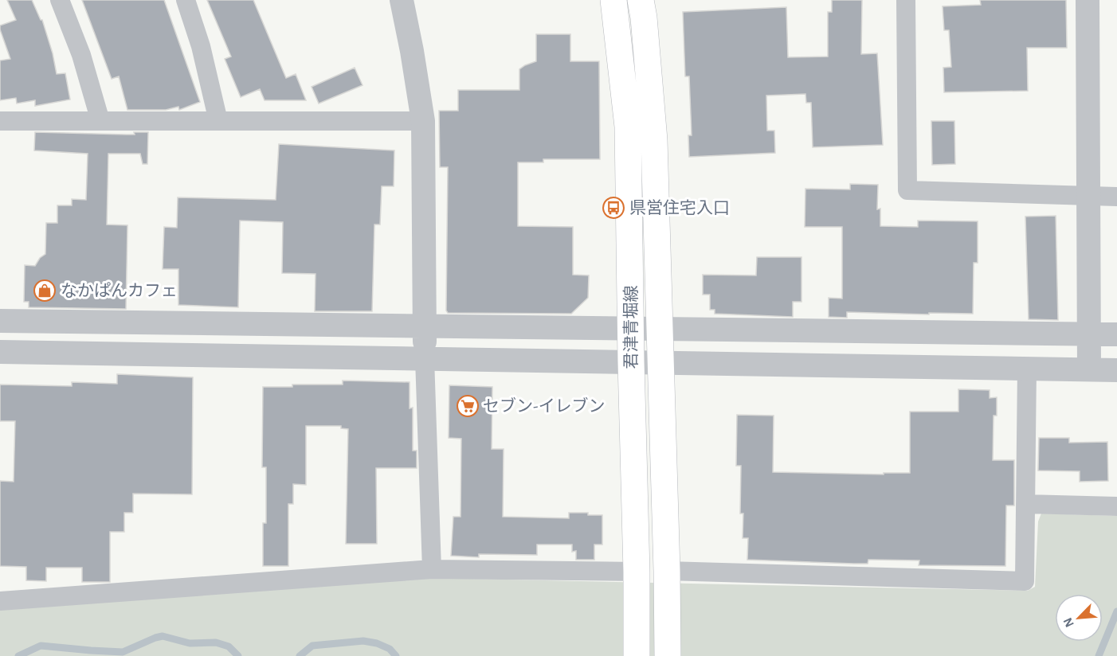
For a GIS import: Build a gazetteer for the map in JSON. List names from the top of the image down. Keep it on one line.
{"streets":{"main road":["君津青堀線"]},"places":{"bus stop":["県営住宅入口"],"shop":["なかぱんカフェ"],"supermarket":["セブン-イレブン"]},"north":"bottom left"}
